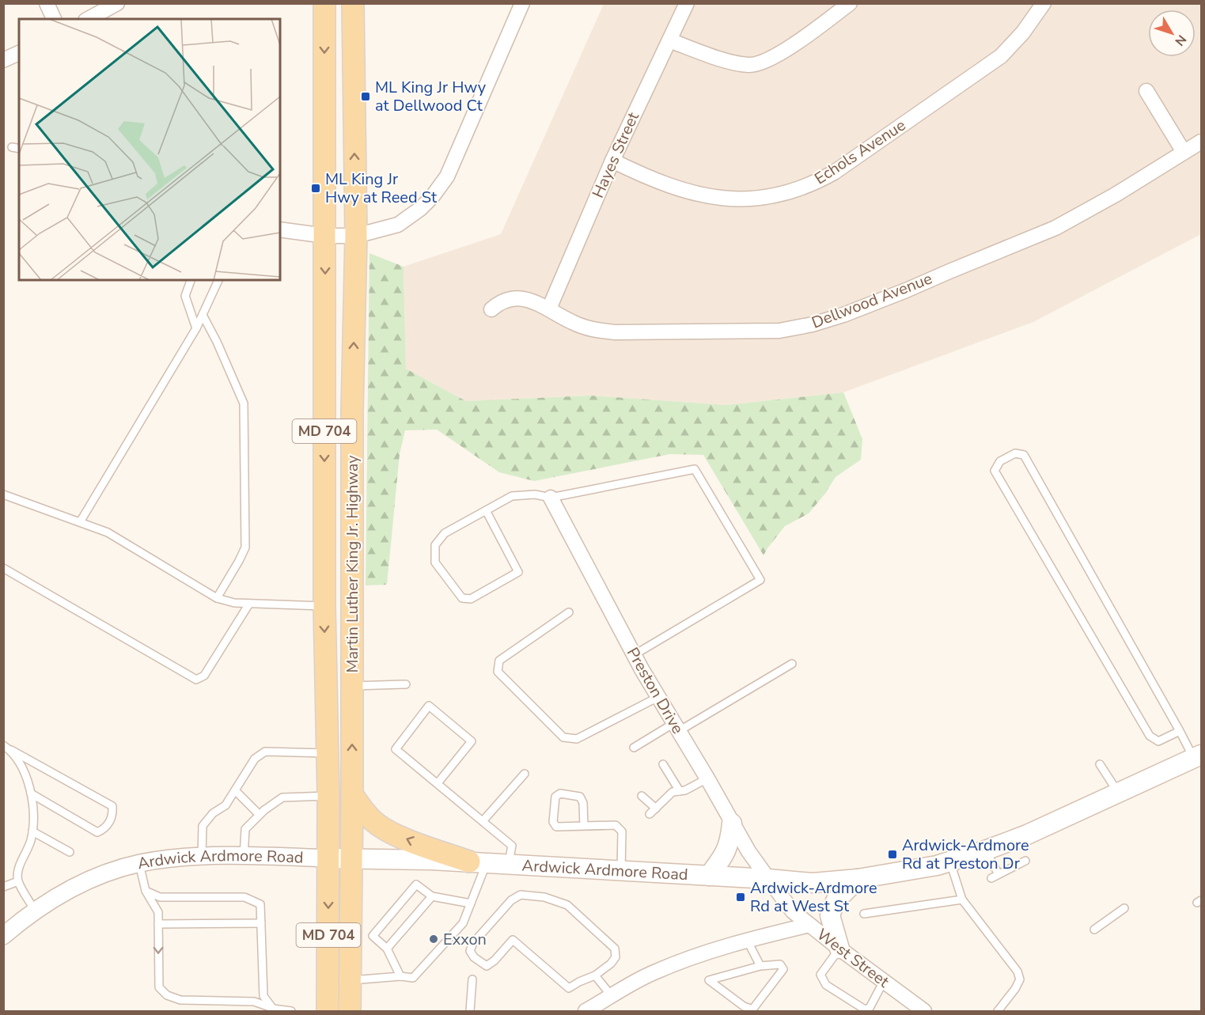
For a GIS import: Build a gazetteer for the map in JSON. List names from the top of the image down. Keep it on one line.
{"streets":{"main road":["MD 704","Martin Luther King Jr. Highway","Ardwick Ardmore Road"],"street":["Echols Avenue","Hayes Street","Dellwood Avenue","Preston Drive","West Street"]},"crossings":[["Echols Avenue","Hayes Street"],["Hayes Street","Dellwood Avenue"],["Martin Luther King Jr. Highway","Ardwick Ardmore Road"],["Preston Drive","Ardwick Ardmore Road"],["Preston Drive","West Street"],["Ardwick Ardmore Road","West Street"]],"places":{"transit":["ML King Jr Hwy at Dellwood Ct","ML King Jr Hwy at Reed St","Ardwick-Ardmore Rd at Preston Dr","Ardwick-Ardmore Rd at West St"],"other":["Exxon"]},"north":"bottom right"}
